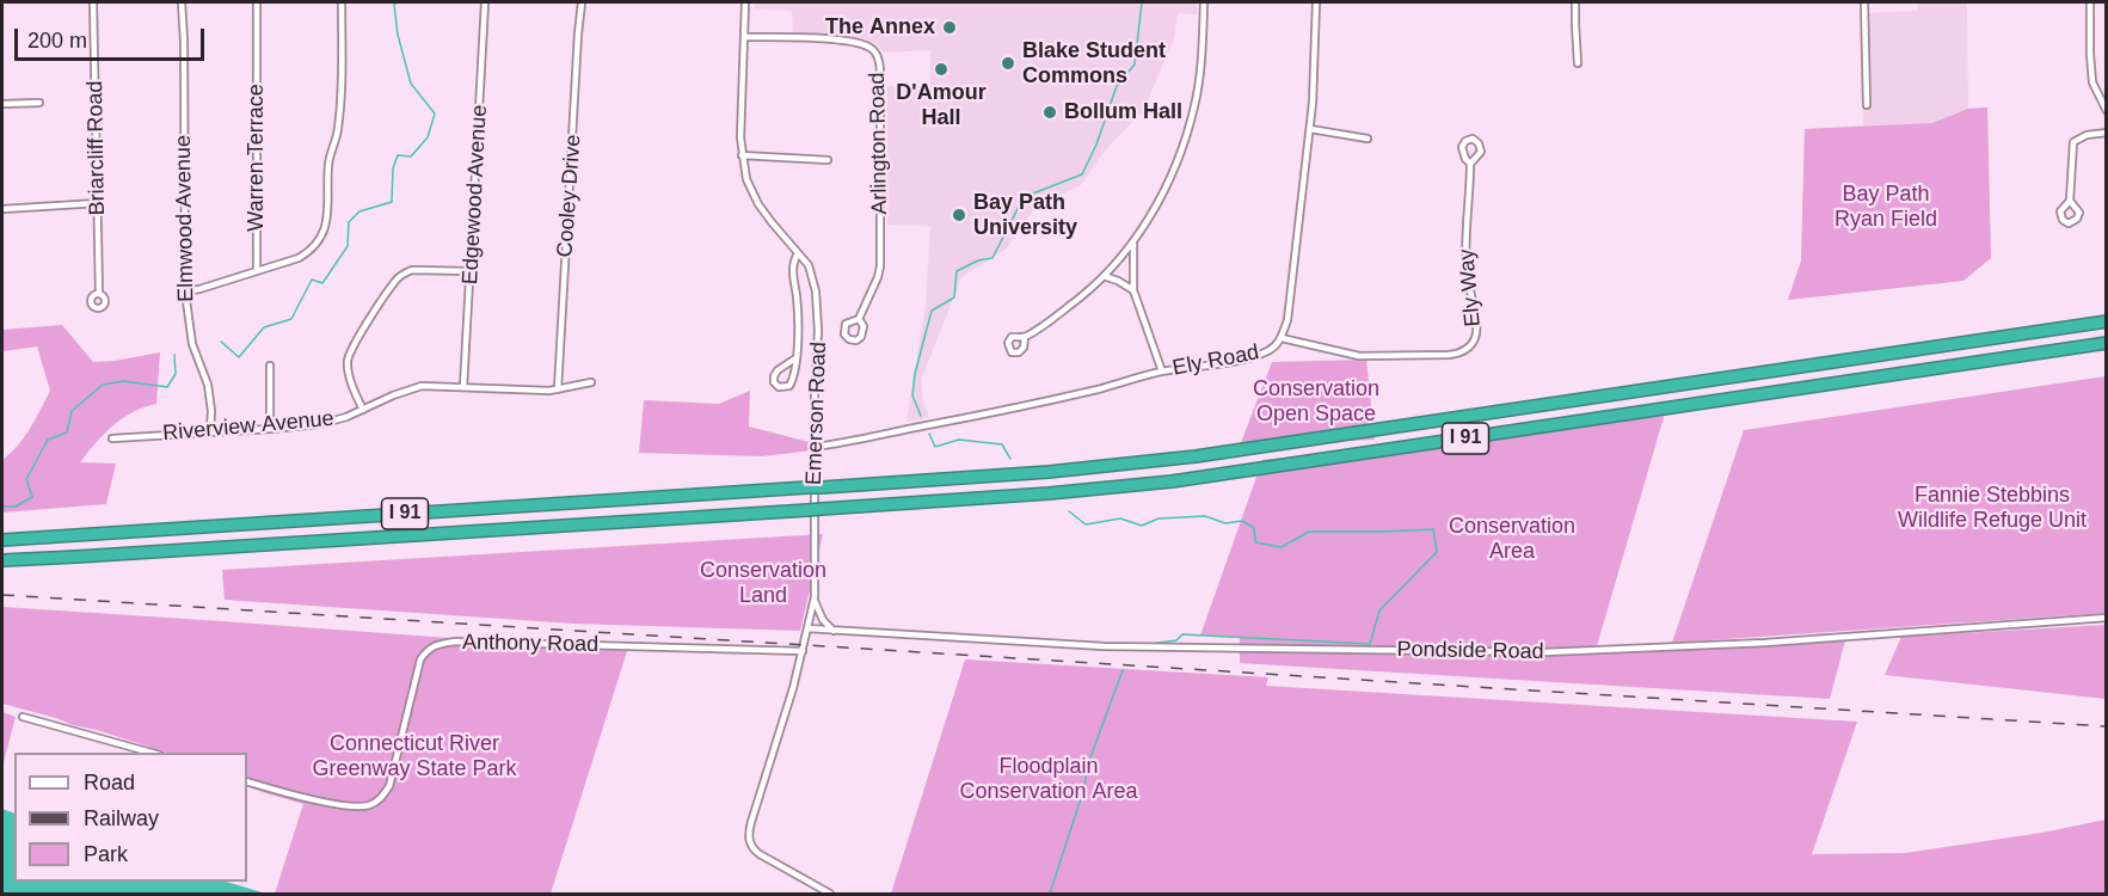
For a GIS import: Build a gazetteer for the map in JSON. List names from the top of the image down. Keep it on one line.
{"streets":{"highway":["I 91"],"street":["Arlington Road","Briarcliff Road","Warren Terrace","Edgewood Avenue","Cooley Drive","Elmwood Avenue","Ely Way","Ely Road","Emerson Road","Riverview Avenue","Anthony Road","Pondside Road"]},"crossings":[["Arlington Road","Emerson Road"],["Edgewood Avenue","Riverview Avenue"],["Cooley Drive","Riverview Avenue"],["Elmwood Avenue","Riverview Avenue"],["Ely Way","Ely Road"],["Ely Road","Emerson Road"],["Emerson Road","Anthony Road"],["Emerson Road","Pondside Road"]],"parks":["Bay Path Ryan Field","Conservation Open Space","Fannie Stebbins Wildlife Refuge Unit","Conservation Area","Conservation Land","Connecticut River Greenway State Park","Floodplain Conservation Area"],"places":["The Annex","Blake Student Commons","D'Amour Hall","Bollum Hall","Bay Path University"],"legend":["Road","Railway","Park"],"scale_bar":"200 m"}
